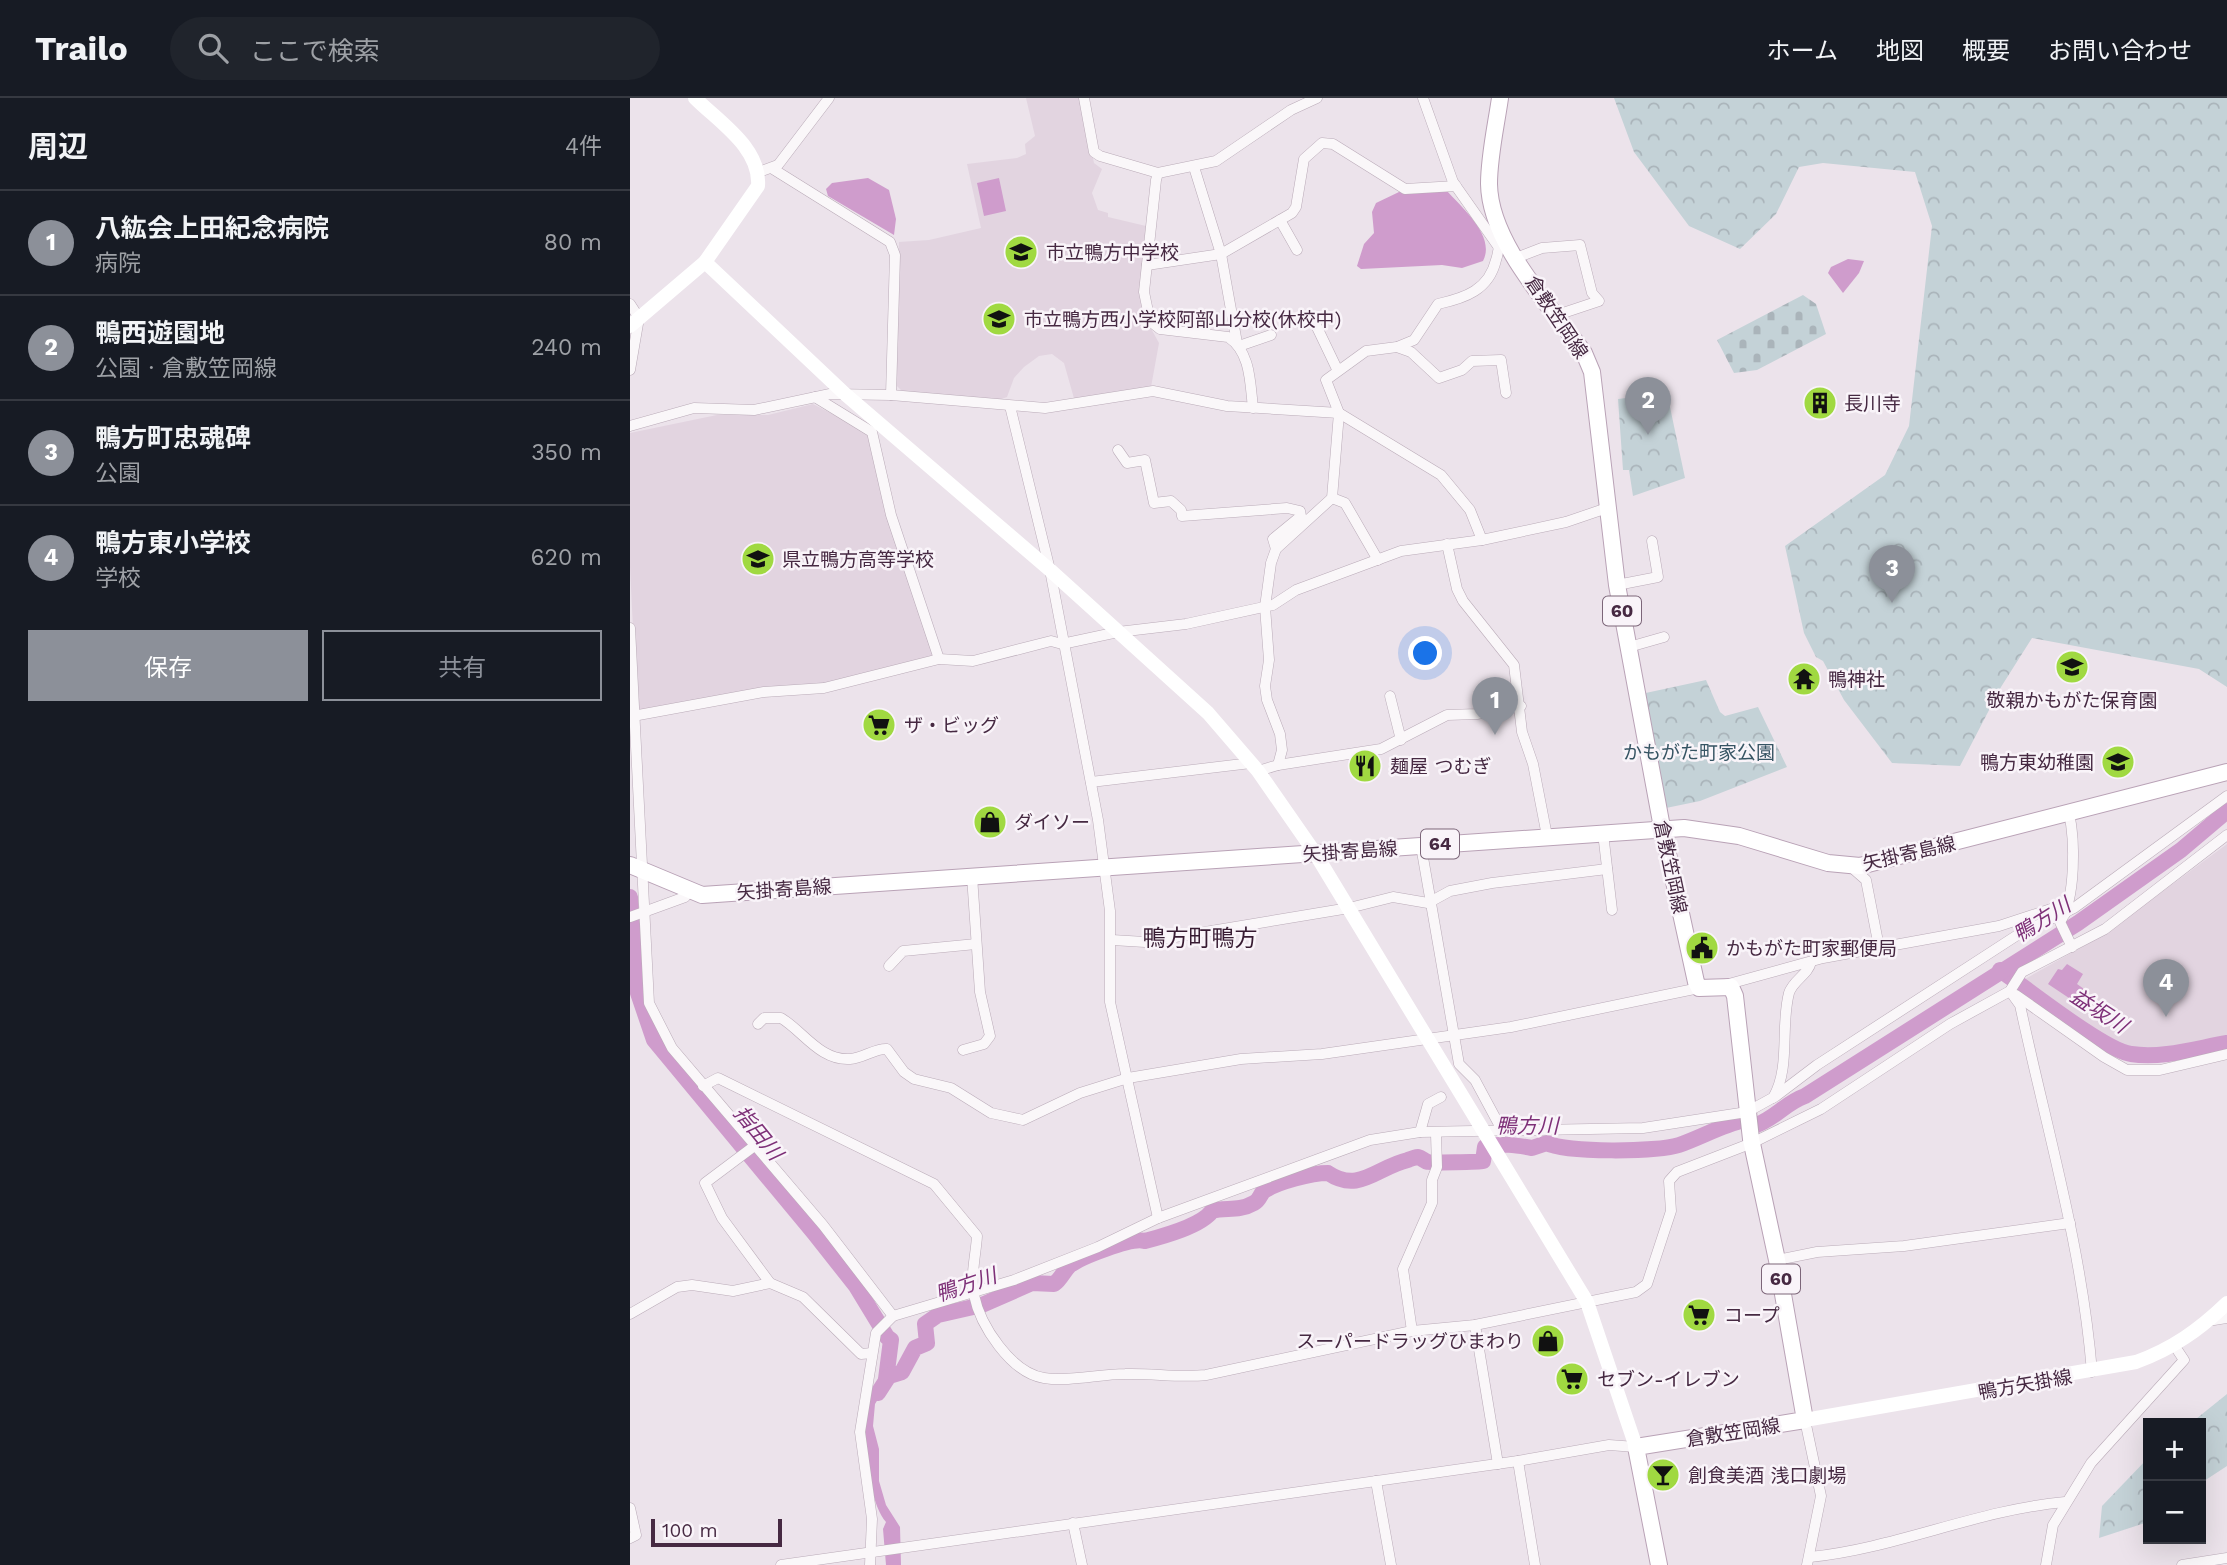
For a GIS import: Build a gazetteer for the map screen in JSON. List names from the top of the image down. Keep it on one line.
{"streets":{"main road":["倉敷笠岡線","60","64","矢掛寄島線"],"street":["鴨方矢掛線"]},"crossings":[["倉敷笠岡線","矢掛寄島線"],["倉敷笠岡線","鴨方矢掛線"]],"districts":["鴨方町鴨方"],"water":["鴨方川","益坂川","指田川"],"parks":["かもがた町家公園"],"places":{"school or university":["市立鴨方中学校","市立鴨方西小学校阿部山分校(休校中)","県立鴨方高等学校","敬親かもがた保育園","鴨方東幼稚園"],"building":["長川寺"],"temple":["鴨神社"],"supermarket":["ザ・ビッグ","コープ","セブン-イレブン"],"restaurant":["麺屋 つむぎ"],"shop":["ダイソー","スーパードラッグひまわり"],"public building":["かもがた町家郵便局"],"bar":["創食美酒 浅口劇場"]},"scale_bar":"100 m","page":{"header":"Trailo","search":"ここで検索","nav":["ホーム","地図","概要","お問い合わせ"],"heading":["周辺","4件"],"list":[{"mark":"1","name":"八紘会上田紀念病院","note":"病院","value":"80 m"},{"mark":"2","name":"鴨西遊園地","note":"公園 · 倉敷笠岡線","value":"240 m"},{"mark":"3","name":"鴨方町忠魂碑","note":"公園","value":"350 m"},{"mark":"4","name":"鴨方東小学校","note":"学校","value":"620 m"}],"pins":["2","3","1","4"],"buttons":["保存","共有"],"map_buttons":["+","−"],"scale":"100 m"}}
